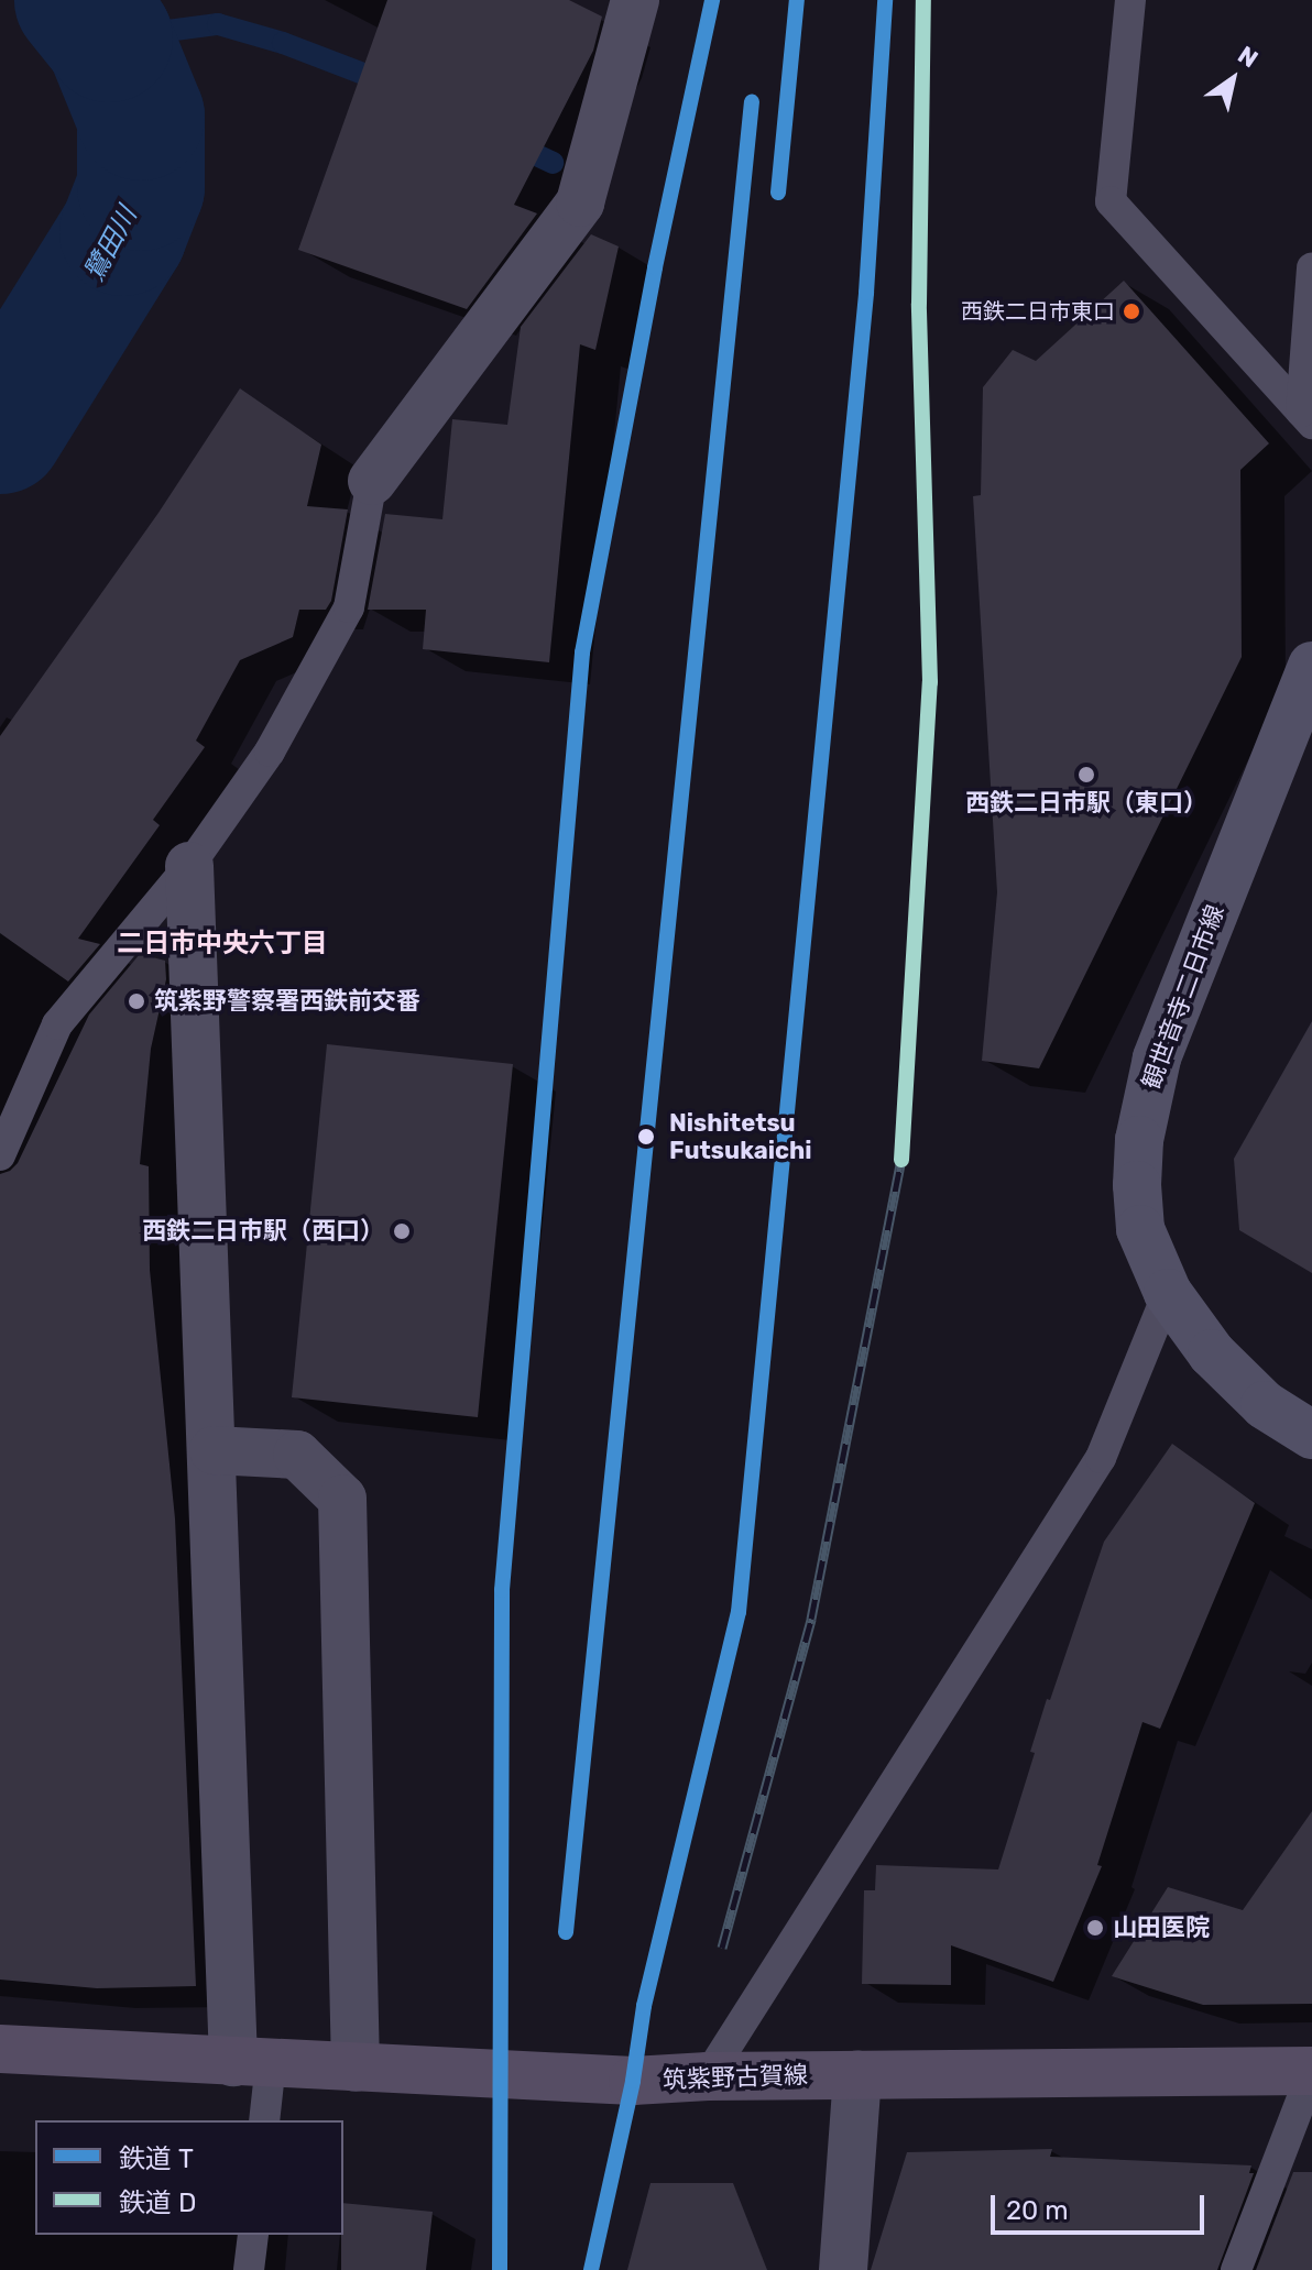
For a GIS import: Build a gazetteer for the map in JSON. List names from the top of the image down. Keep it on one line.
{"streets":{"main road":["観世音寺二日市線","筑紫野古賀線"]},"districts":["二日市中央六丁目"],"water":["鷺田川"],"places":["西鉄二日市東口","西鉄二日市駅（東口）","筑紫野警察署西鉄前交番","Nishitetsu Futsukaichi","西鉄二日市駅（西口）","山田医院"],"lines":["rail line T","rail line D"],"legend":["鉄道 T","鉄道 D"],"scale_bar":"20 m","north":"top right"}
